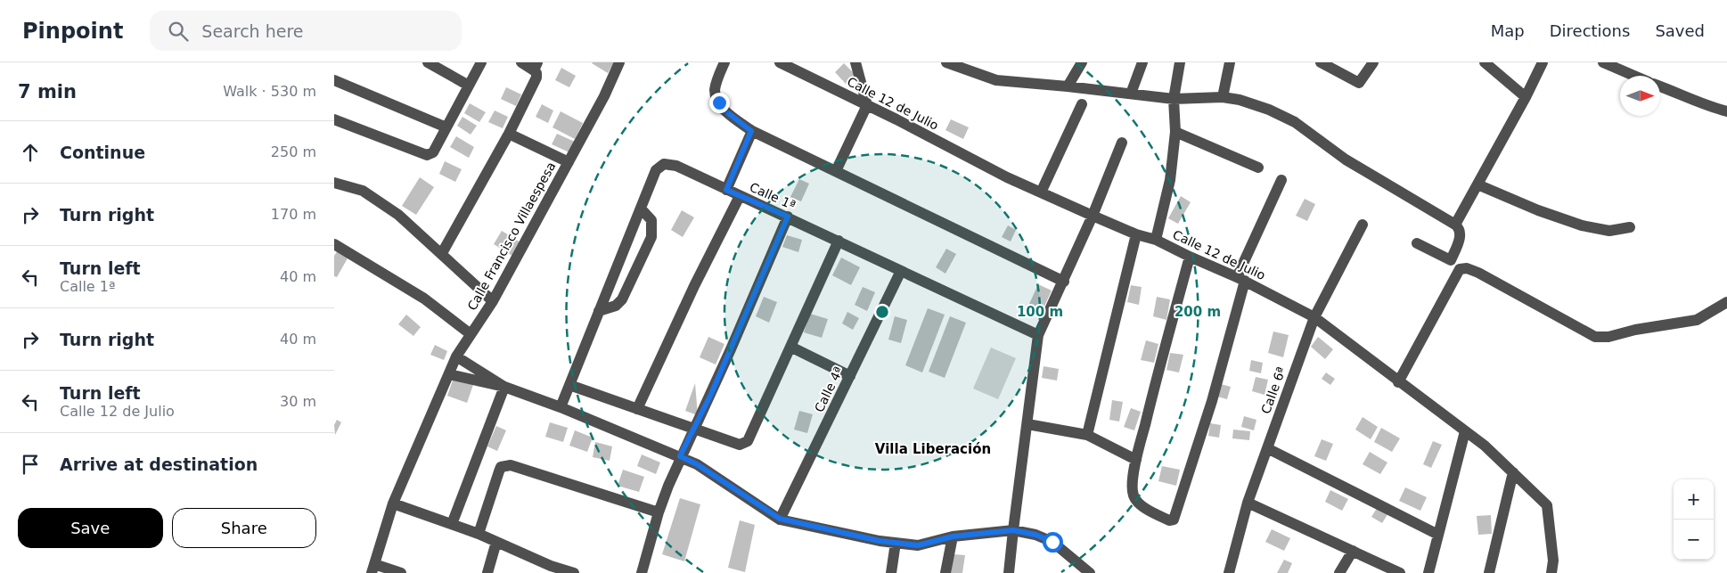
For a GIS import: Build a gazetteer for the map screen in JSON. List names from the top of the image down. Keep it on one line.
{"streets":{"street":["Calle 12 de Julio","Calle 1ª","Calle Francisco Villaespesa","Calle 4ª","Calle 6ª"]},"crossings":[["Calle 12 de Julio","Calle 6ª"],["Calle 1ª","Calle 4ª"]],"districts":["Villa Liberación"],"north":"right","page":{"header":"Pinpoint","search":"Search here","nav":["Map","Directions","Saved"],"heading":["7 min","Walk · 530 m"],"list":[["Continue","250 m"],["Turn right","170 m"],["Turn left","Calle 1ª","40 m"],["Turn right","40 m"],["Turn left","Calle 12 de Julio","30 m"],"Arrive at destination"],"map_buttons":["+","−"],"buttons":["Save","Share"]},"rings":["100 m","200 m"]}
